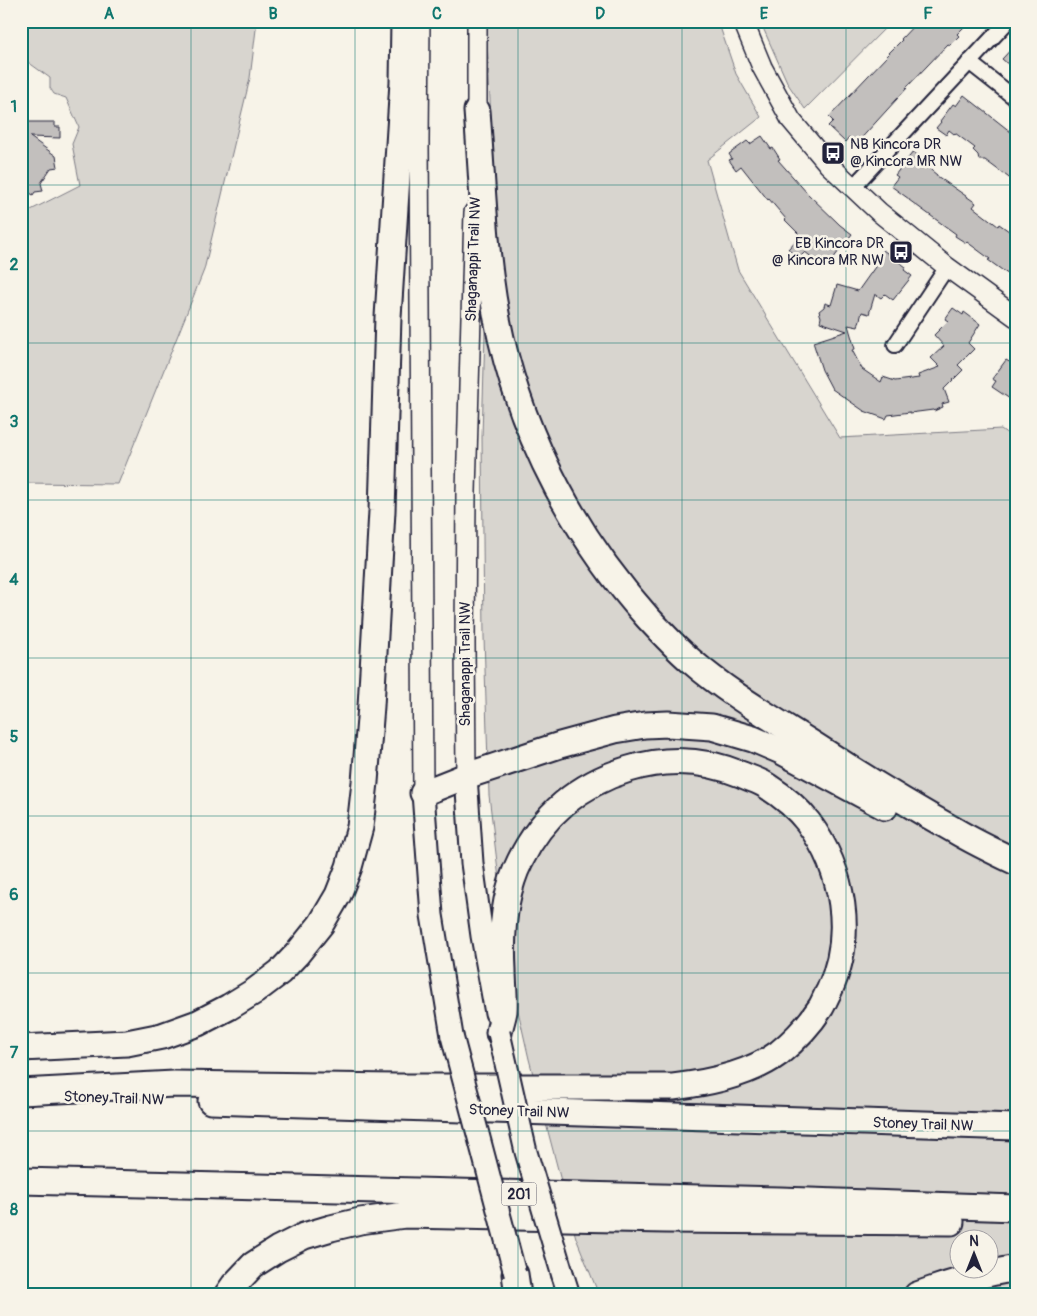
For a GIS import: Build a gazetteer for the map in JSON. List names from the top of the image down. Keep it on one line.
{"streets":{"highway":["Stoney Trail NW","201"],"main road":["Shaganappi Trail NW"]},"places":{"bus stop":["NB Kincora DR @ Kincora MR NW","EB Kincora DR @ Kincora MR NW"]},"north":"top","grid":{"columns":["A","B","C","D","E","F"],"rows":["1","2","3","4","5","6","7","8"]}}
